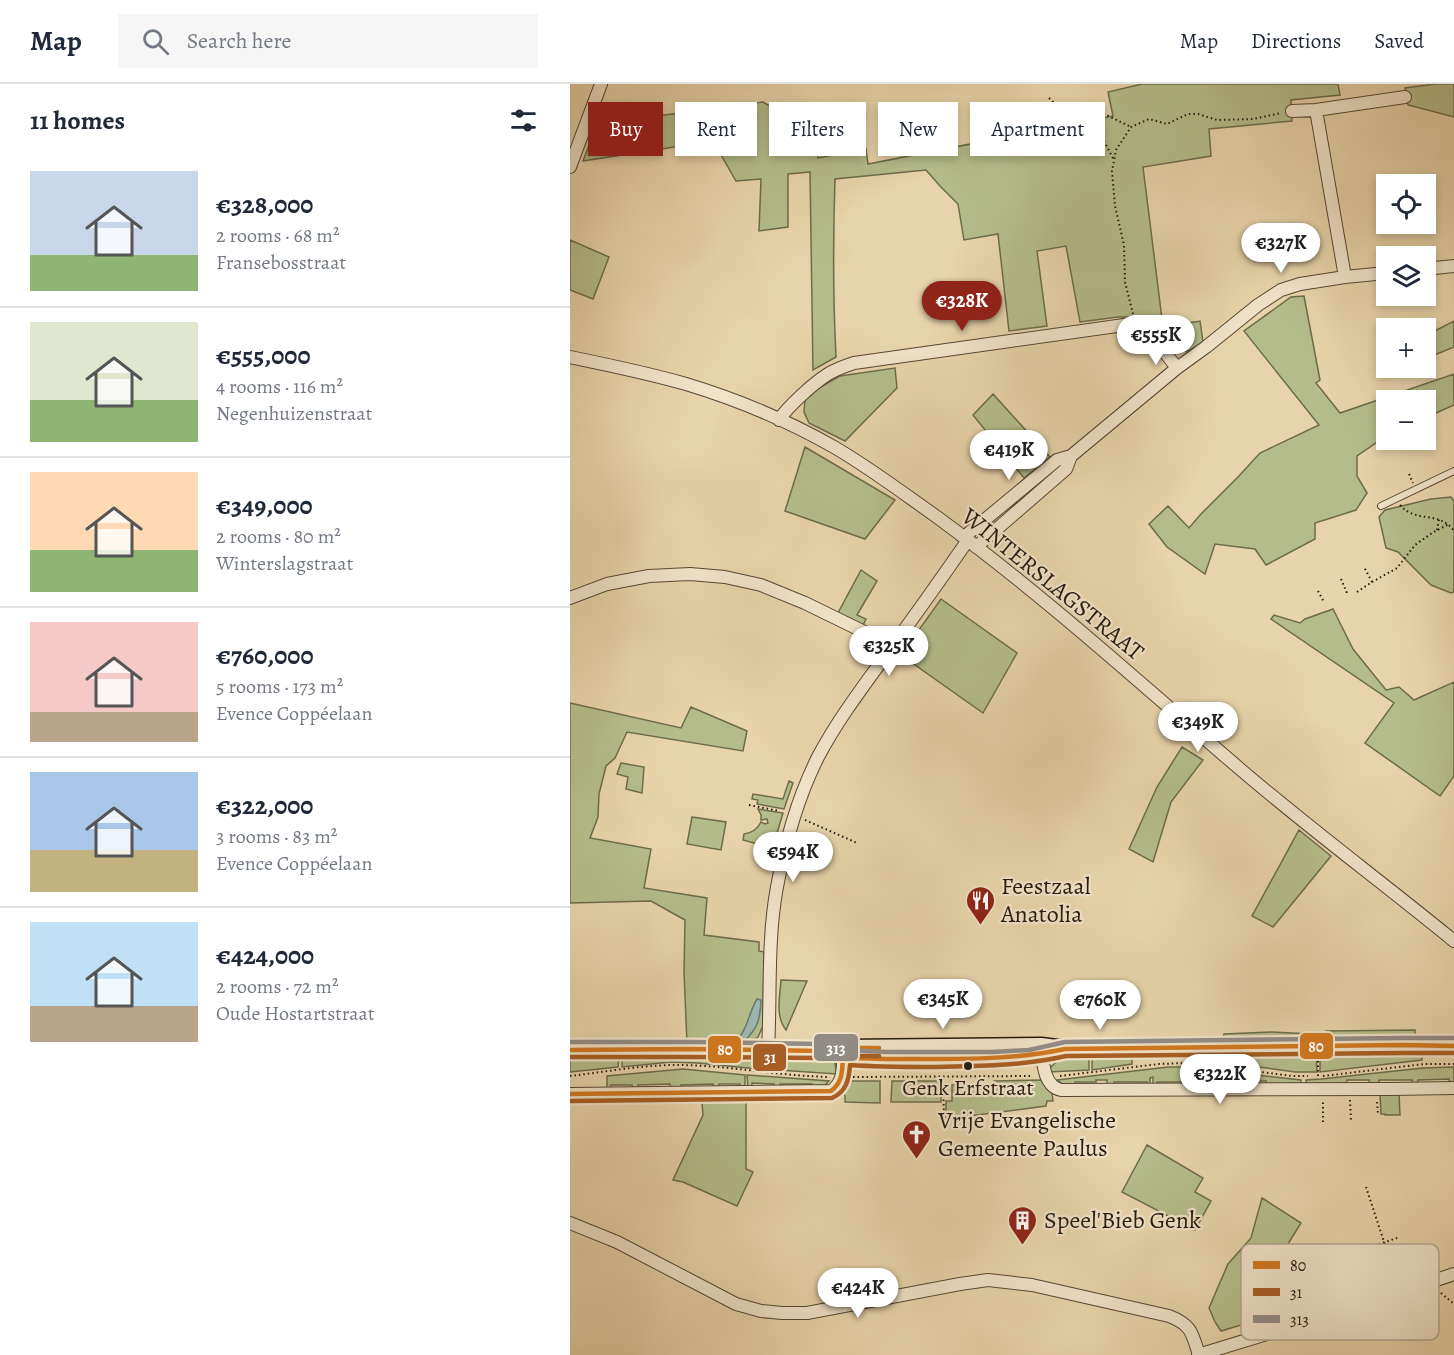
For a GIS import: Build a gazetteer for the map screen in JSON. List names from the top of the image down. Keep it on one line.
{"streets":{"street":["WINTERSLAGSTRAAT"]},"places":{"restaurant":["Feestzaal Anatolia"],"other":["Genk Erfstraat"],"church":["Vrije Evangelische Gemeente Paulus"],"building":["Speel'Bieb Genk"]},"lines":["transit line 313","transit line 80","transit line 31"],"legend":["80","31","313"],"page":{"header":"Map","search":"Search here","nav":["Map","Directions","Saved"],"heading":"11 homes","chip":["Buy","Rent","Filters","New","Apartment"],"list":[{"name":"€328,000","note":"2 rooms · 68 m² · Fransebosstraat"},{"name":"€555,000","note":"4 rooms · 116 m² · Negenhuizenstraat"},{"name":"€349,000","note":"2 rooms · 80 m² · Winterslagstraat"},{"name":"€760,000","note":"5 rooms · 173 m² · Evence Coppéelaan"},{"name":"€322,000","note":"3 rooms · 83 m² · Evence Coppéelaan"},{"name":"€424,000","note":"2 rooms · 72 m² · Oude Hostartstraat"}],"map_buttons":["+","−"],"price":["€327K","€328K","€555K","€419K","€325K","€349K","€594K","€345K","€760K","€322K","€424K"]}}
